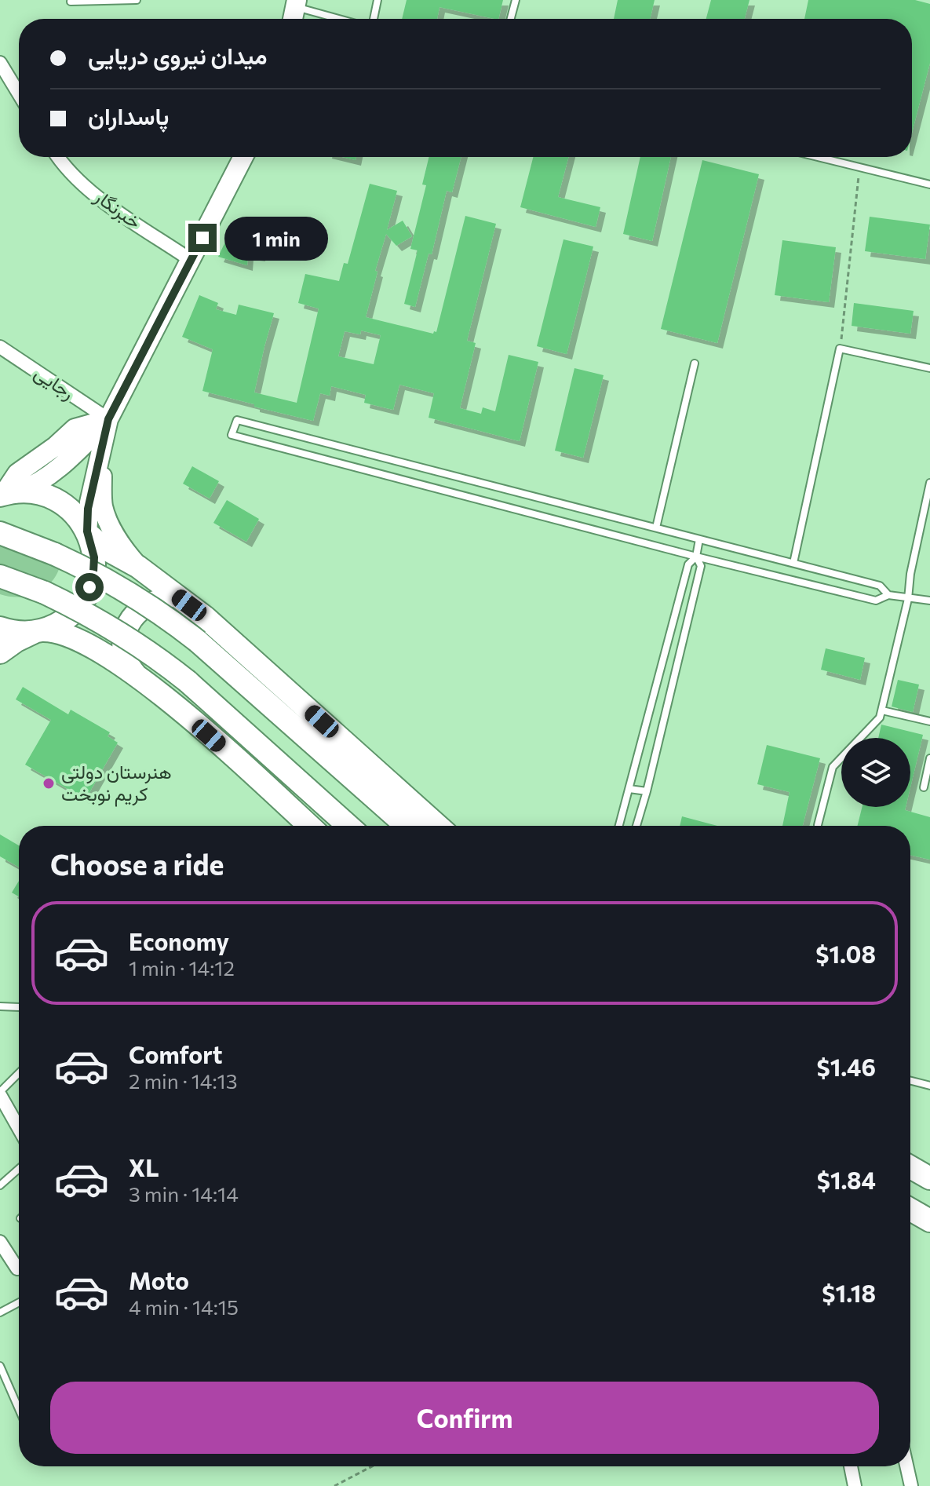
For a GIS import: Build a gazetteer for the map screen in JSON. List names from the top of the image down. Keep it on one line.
{"streets":{"street":["خبرنگار","رجایی"]},"places":["هنرستان دولتی کریم نوبخت"],"page":{"banner":["میدان نیروی دریایی","پاسداران"],"bubble":"1 min","heading":"Choose a ride","list":[{"name":"Economy","note":"1 min · 14:12","value":"$1.08"},{"name":"Comfort","note":"2 min · 14:13","value":"$1.46"},{"name":"XL","note":"3 min · 14:14","value":"$1.84"},{"name":"Moto","note":"4 min · 14:15","value":"$1.18"}],"buttons":"Confirm"}}
